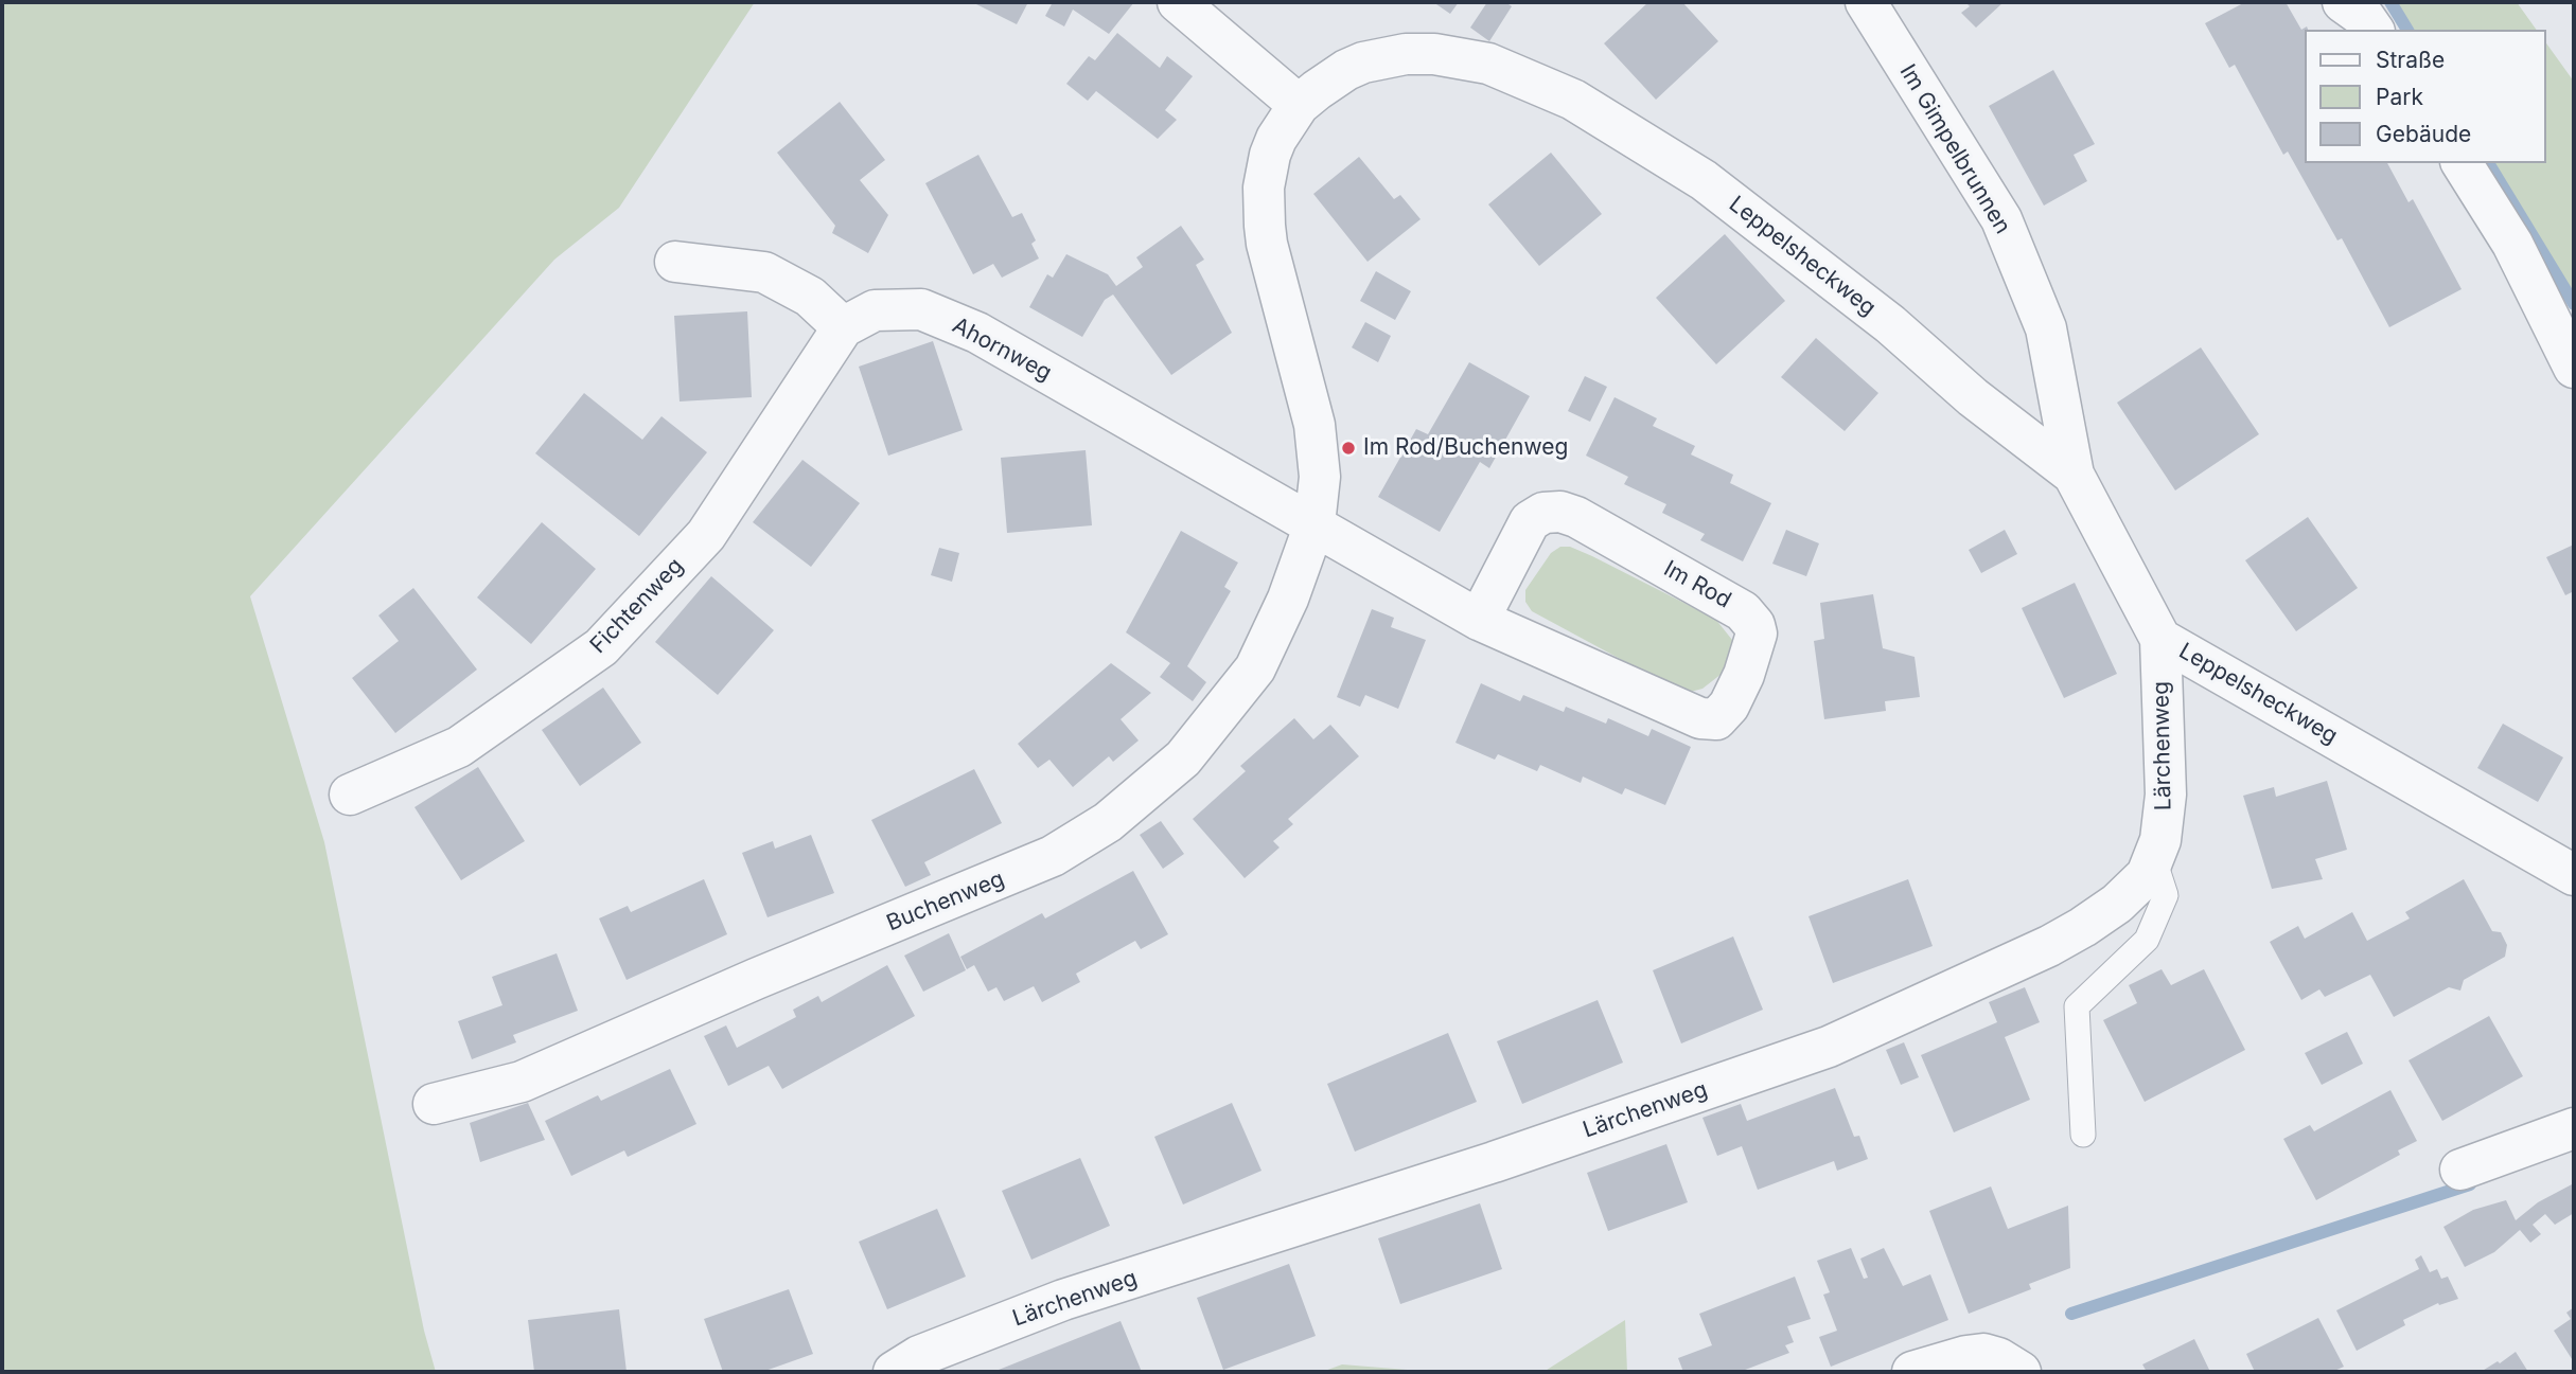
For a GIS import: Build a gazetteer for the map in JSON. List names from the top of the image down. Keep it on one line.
{"streets":{"street":["Im Gimpelbrunnen","Leppelsheckweg","Ahornweg","Im Rod","Fichtenweg","Lärchenweg","Buchenweg"]},"crossings":[["Im Gimpelbrunnen","Leppelsheckweg"],["Leppelsheckweg","Ahornweg"],["Leppelsheckweg","Im Rod"],["Leppelsheckweg","Lärchenweg"],["Leppelsheckweg","Buchenweg"],["Ahornweg","Im Rod"],["Ahornweg","Fichtenweg"],["Ahornweg","Buchenweg"],["Im Rod","Buchenweg"]],"places":["Im Rod/Buchenweg"],"legend":["Straße","Park","Gebäude"]}
